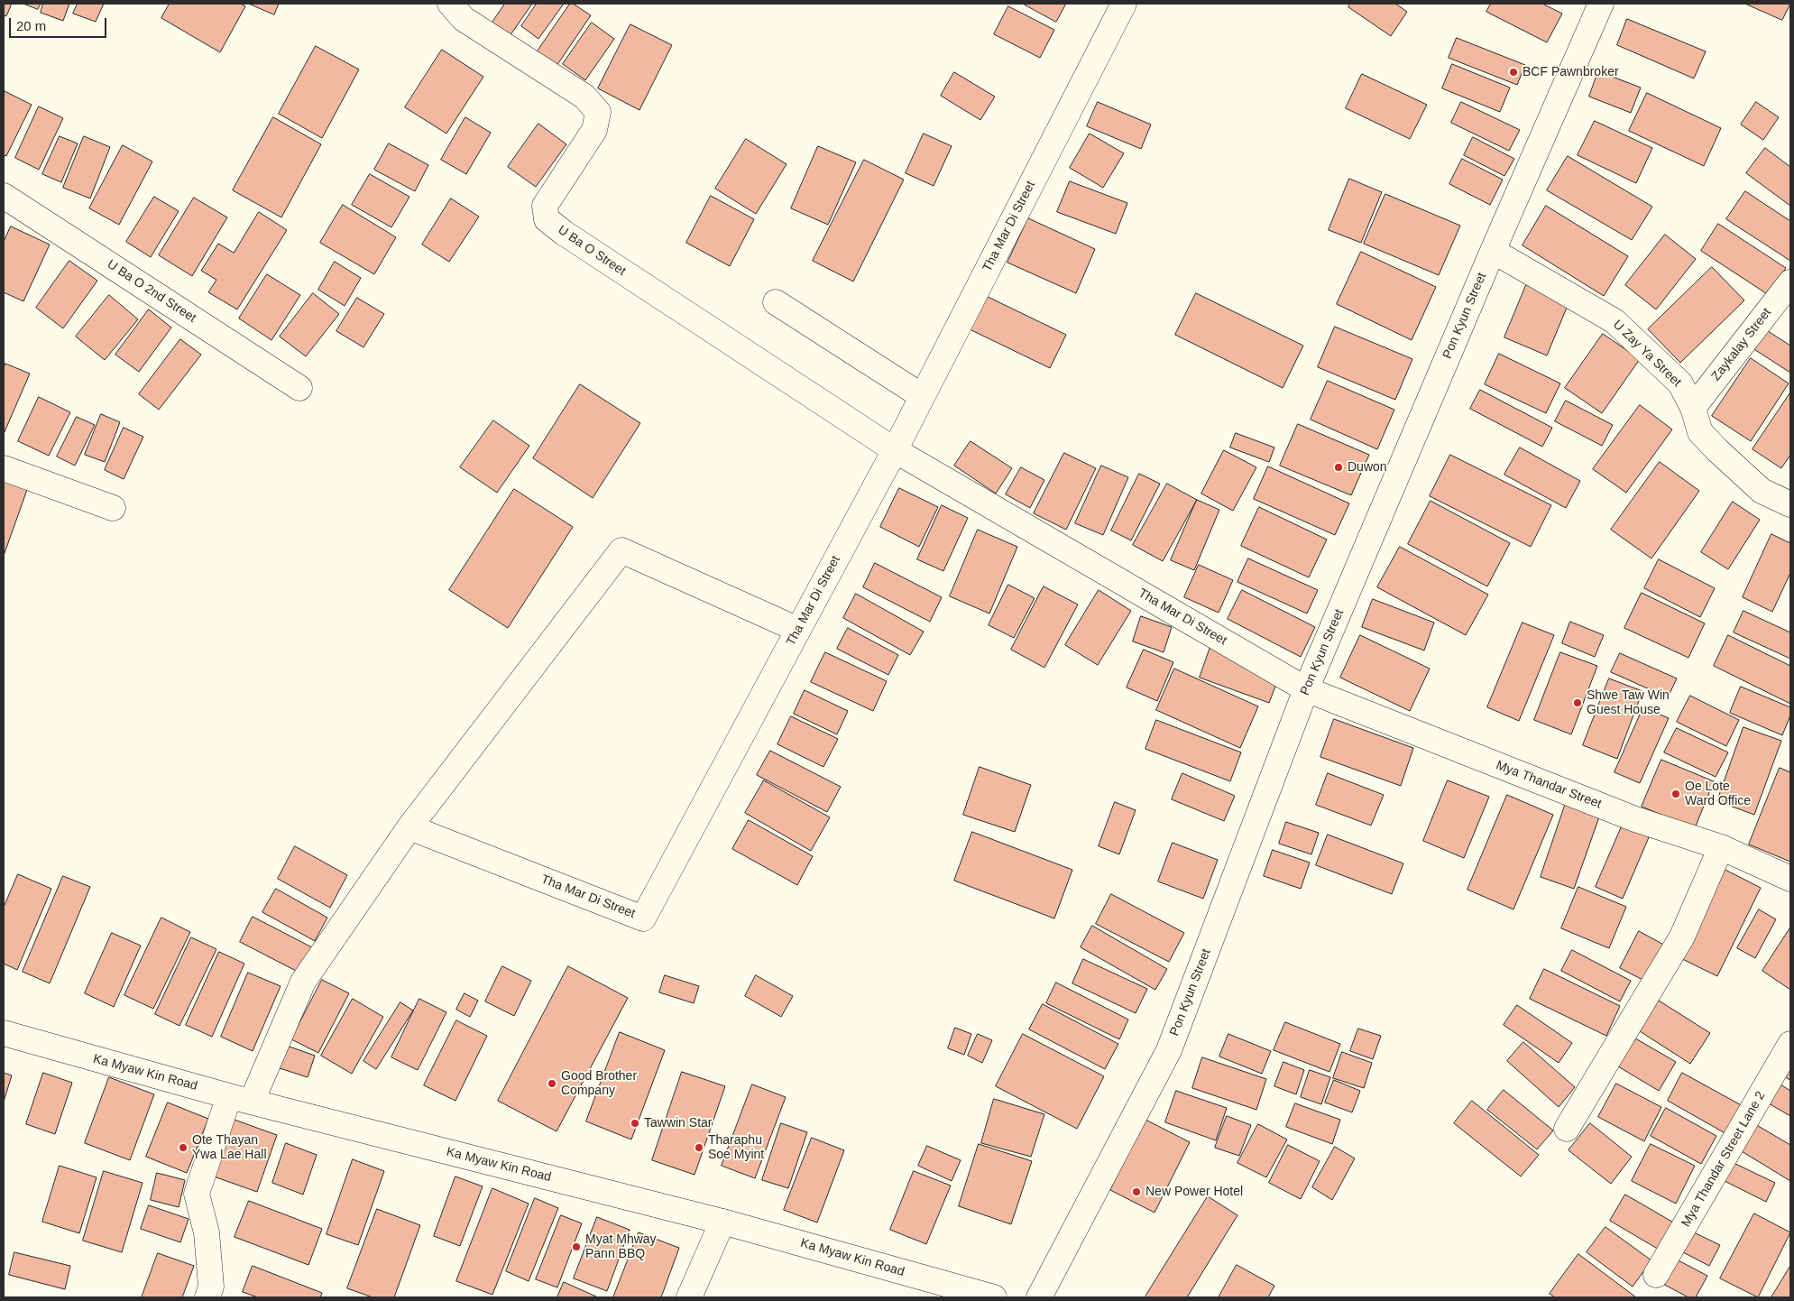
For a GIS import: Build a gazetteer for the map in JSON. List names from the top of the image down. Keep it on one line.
{"streets":{"street":["Tha Mar Di Street","U Ba O Street","U Ba O 2nd Street","Pon Kyun Street","Zaykalay Street","U Zay Ya Street","Mya Thandar Street","Ka Myaw Kin Road","Mya Thandar Street Lane 2"]},"crossings":[["Tha Mar Di Street","U Ba O Street"],["Tha Mar Di Street","Pon Kyun Street"],["Tha Mar Di Street","Mya Thandar Street"],["Pon Kyun Street","U Zay Ya Street"],["Pon Kyun Street","Mya Thandar Street"],["Zaykalay Street","U Zay Ya Street"]],"places":["BCF Pawnbroker","Duwon","Shwe Taw Win Guest House","Oe Lote Ward Office","Good Brother Company","Tawwin Star","Ote Thayan Ywa Lae Hall","Tharaphu Soe Myint","New Power Hotel","Myat Mhway Pann BBQ"],"scale_bar":"20 m"}
